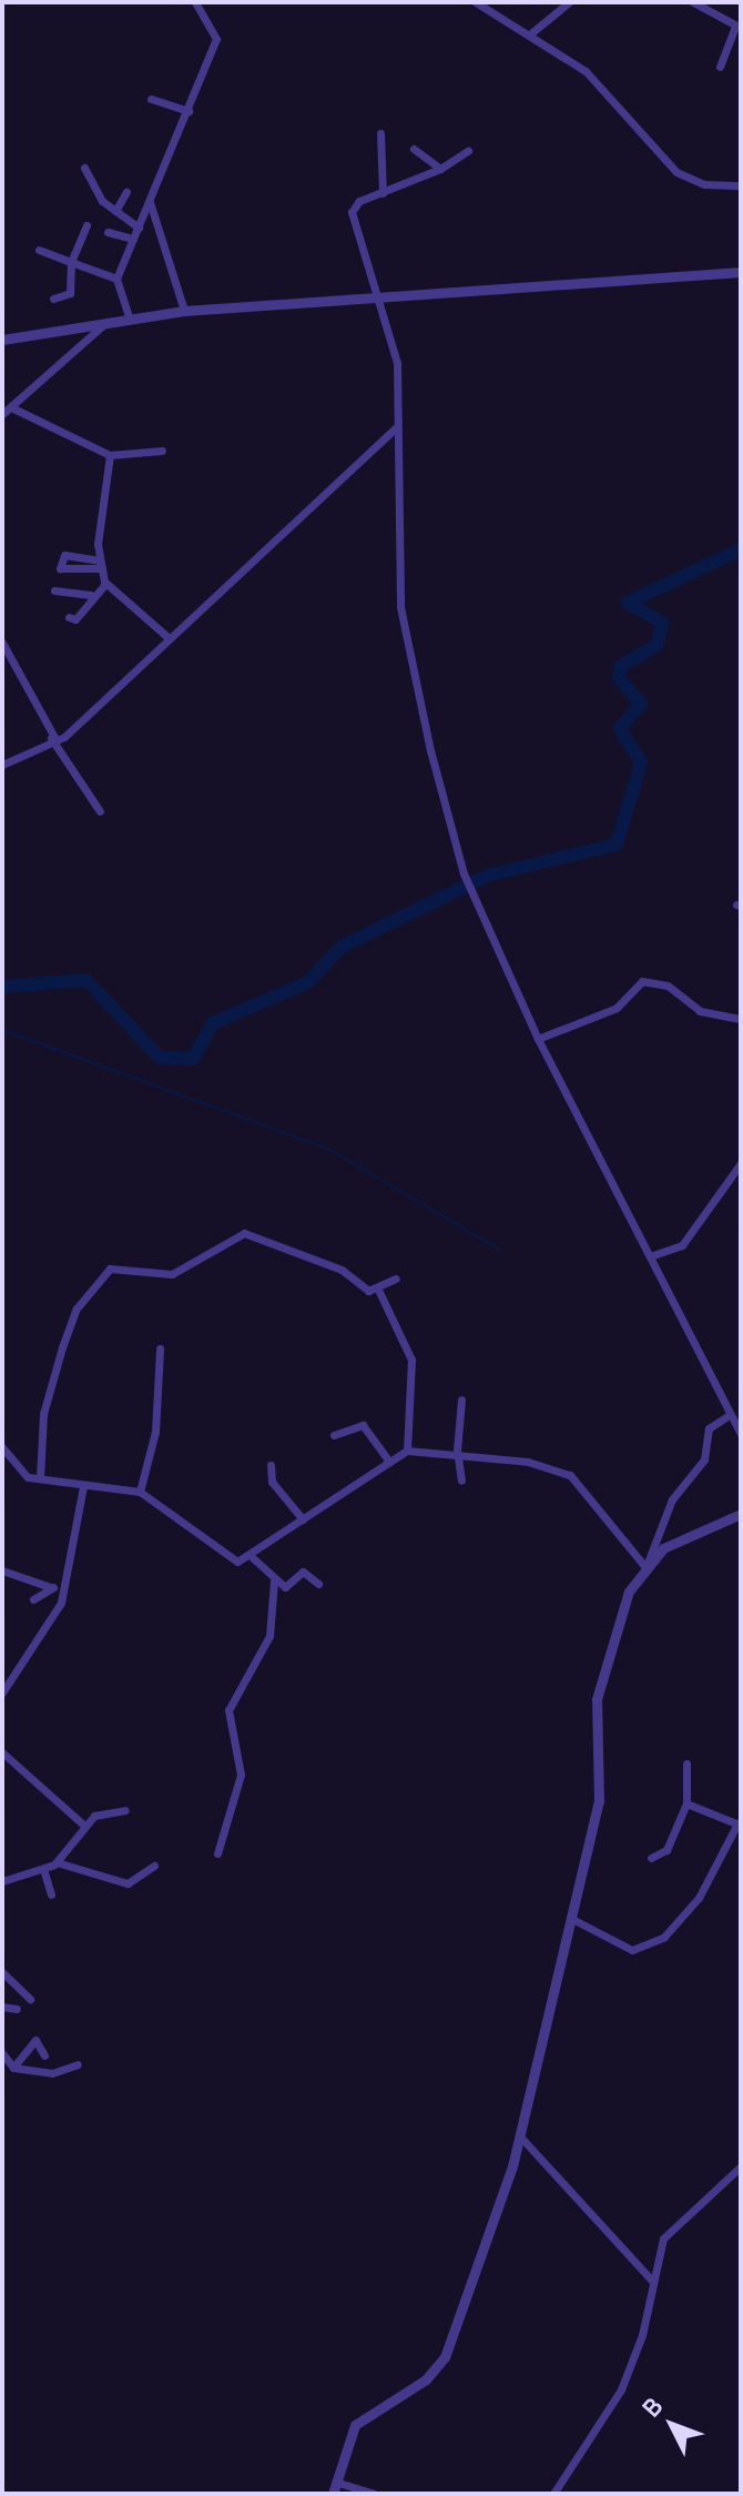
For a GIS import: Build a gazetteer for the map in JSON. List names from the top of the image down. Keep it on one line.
{"north":"top left"}
